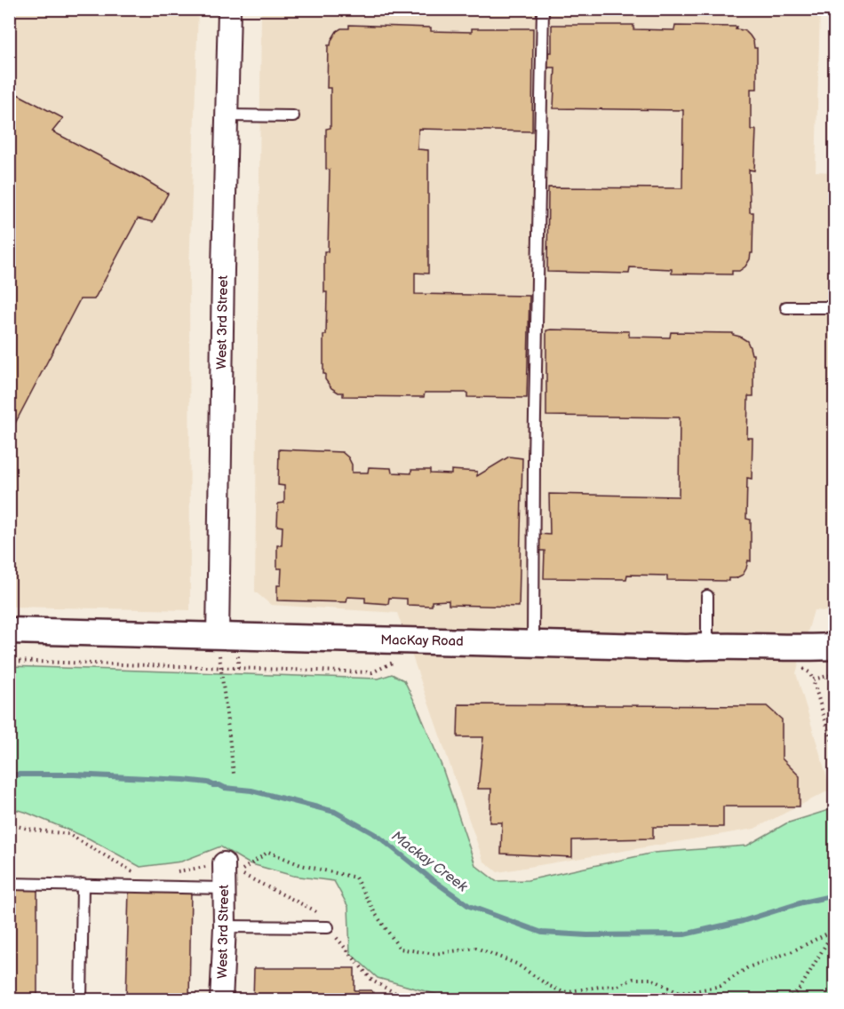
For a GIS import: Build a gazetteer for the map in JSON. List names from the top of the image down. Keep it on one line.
{"streets":{"street":["West 3rd Street","MacKay Road"]},"crossings":[["West 3rd Street","MacKay Road"]],"water":["Mackay Creek"]}
